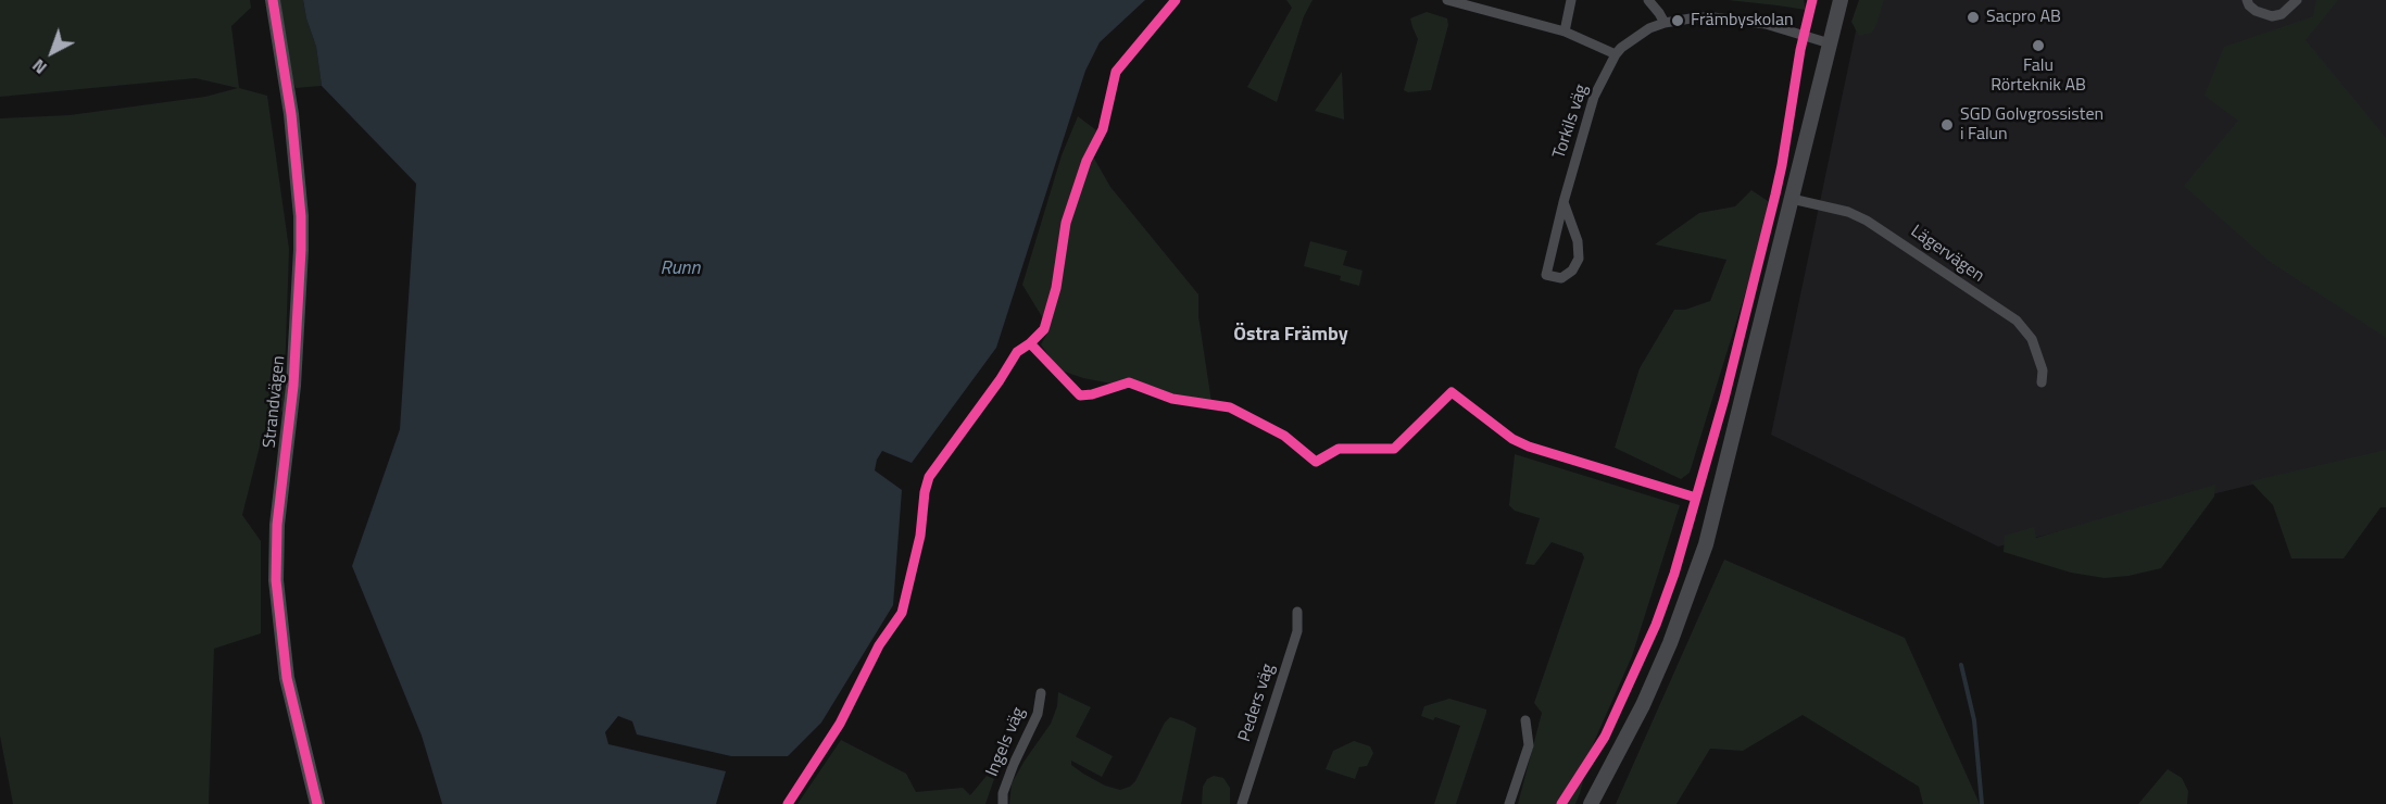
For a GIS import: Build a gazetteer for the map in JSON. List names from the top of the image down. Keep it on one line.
{"streets":{"street":["Torkils väg","Lägervägen","Strandvägen","Peders väg","Ingels väg"]},"districts":["Östra Främby"],"water":["Runn"],"places":["Sacpro AB","Främbyskolan","Falu Rörteknik AB","SGD Golvgrossisten i Falun"],"north":"bottom left"}
